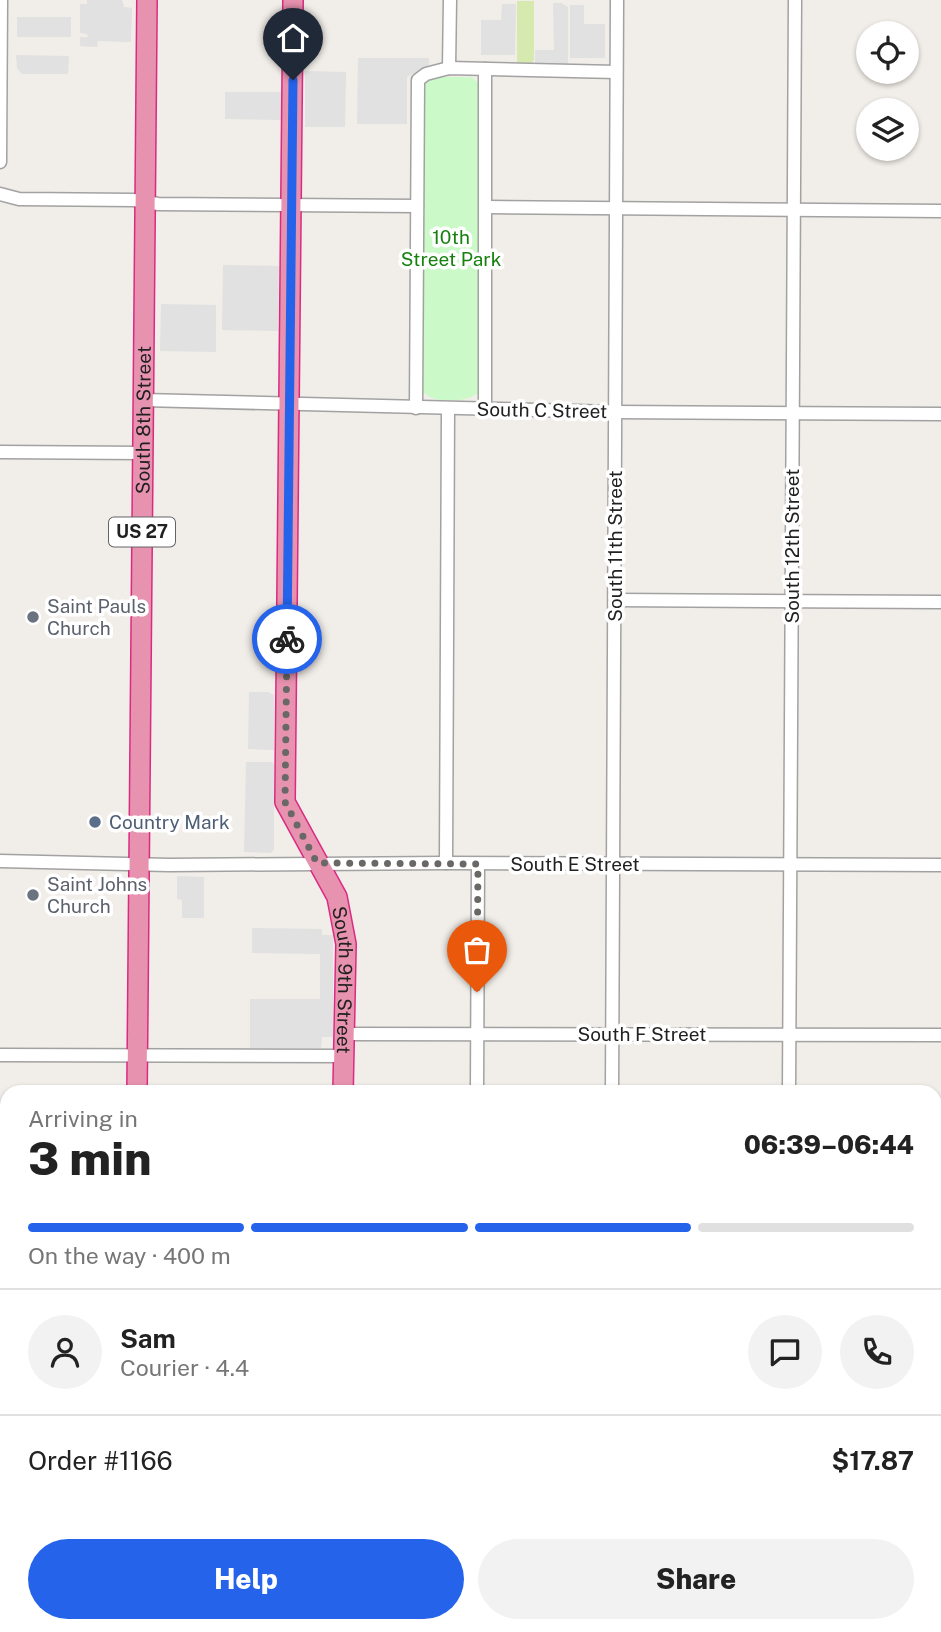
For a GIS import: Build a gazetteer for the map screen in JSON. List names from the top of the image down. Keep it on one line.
{"streets":{"highway":["South 8th Street","US 27","South 9th Street"],"street":["South C Street","South 11th Street","South 12th Street","South E Street","South F Street"]},"crossings":[["South C Street","South 8th Street"],["South C Street","South 11th Street"],["South C Street","South 12th Street"],["South C Street","South 9th Street"],["South 8th Street","South E Street"],["South 11th Street","South E Street"],["South 11th Street","South F Street"],["South 12th Street","South E Street"],["South 12th Street","South F Street"],["South E Street","South 9th Street"],["South 9th Street","South F Street"]],"parks":["10th Street Park"],"places":["Saint Pauls Church","Country Mark","Saint Johns Church"],"page":{"heading":["3 min","Arriving in","06:39–06:44"],"panel":["Sam","Courier · 4.4","Order #1166","$17.87"],"bar":"On the way · 400 m","buttons":["Help","Share"]}}
